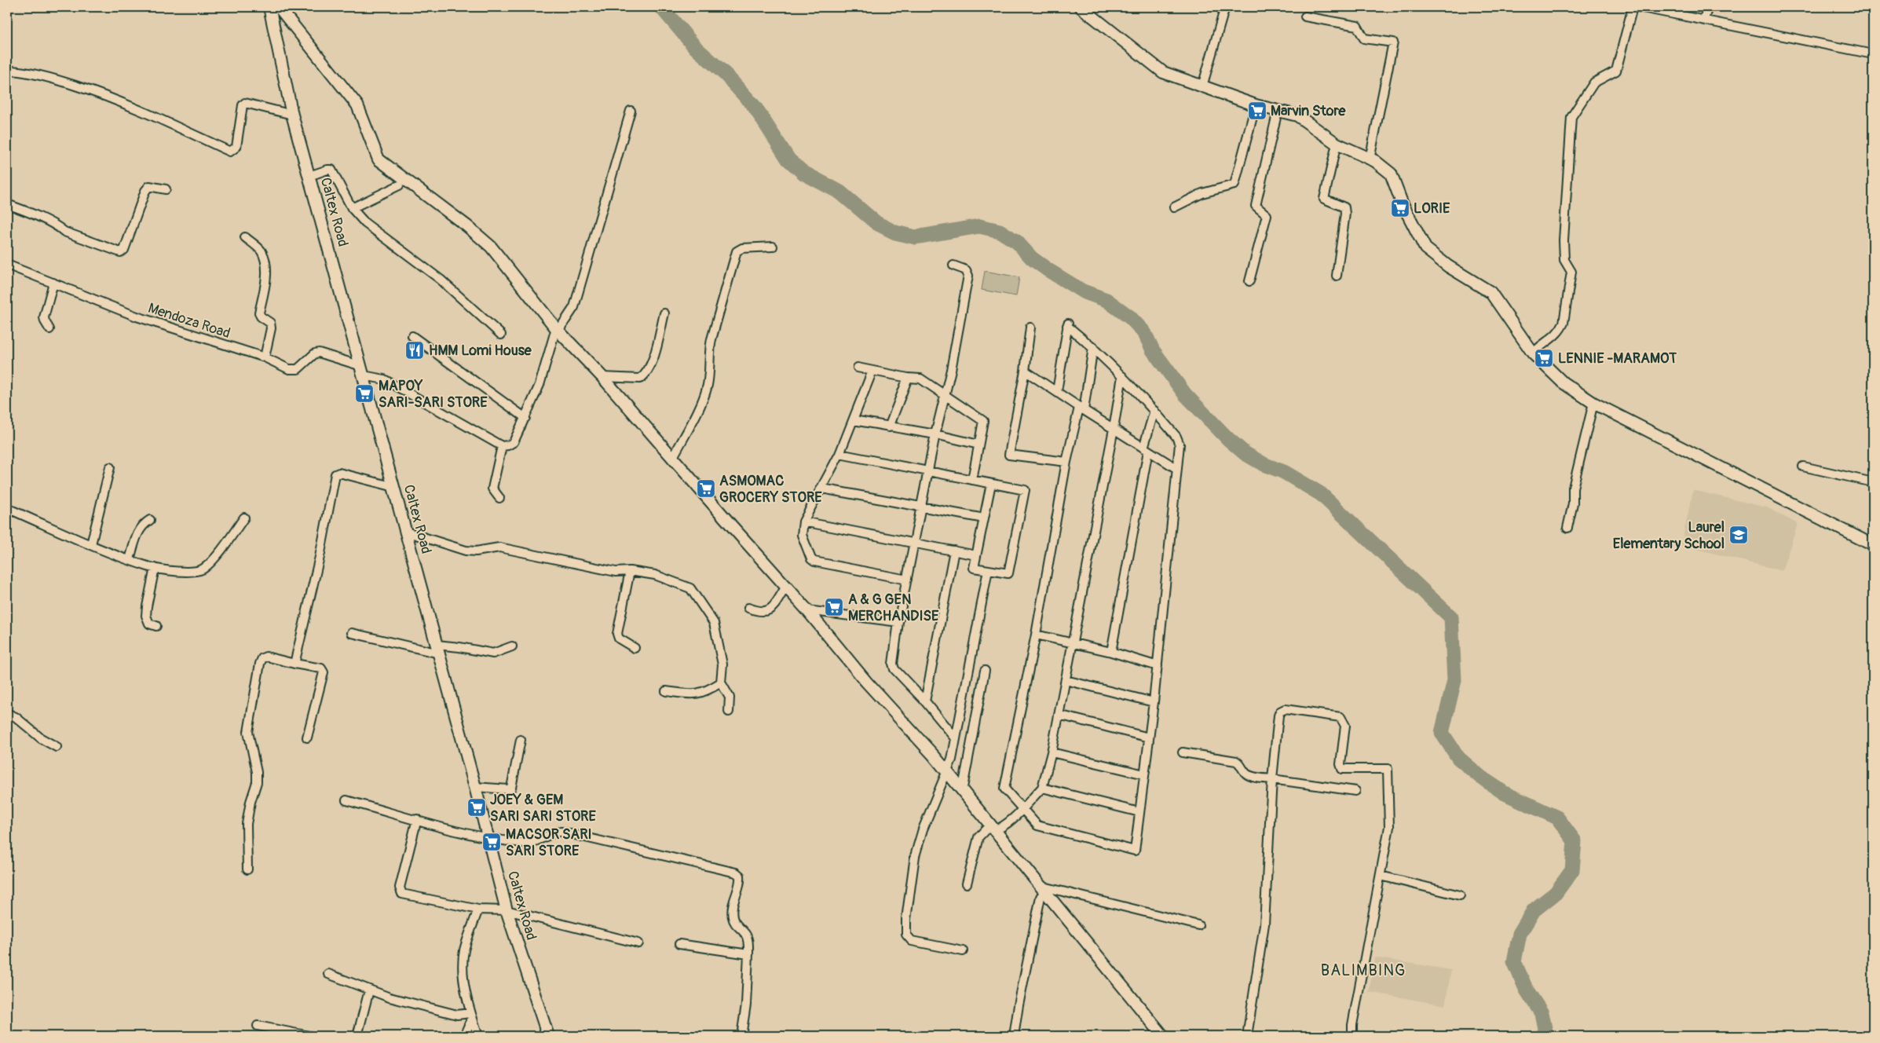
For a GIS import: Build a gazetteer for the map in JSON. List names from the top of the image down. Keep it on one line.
{"streets":{"street":["Caltex Road","Mendoza Road"]},"crossings":[["Caltex Road","Mendoza Road"]],"districts":["BALIMBING"],"places":{"supermarket":["Marvin Store","LORIE","LENNIE -MARAMOT","MAPOY SARI-SARI STORE","ASMOMAC GROCERY STORE","A & G GEN MERCHANDISE","JOEY & GEM SARI SARI STORE","MACSOR SARI SARI STORE"],"restaurant":["HMM Lomi House"],"school or university":["Laurel Elementary School"]}}
